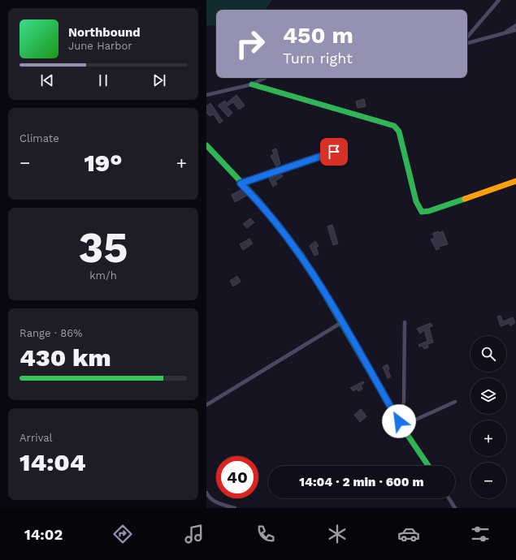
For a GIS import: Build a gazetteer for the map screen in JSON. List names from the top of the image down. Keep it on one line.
{"page":{"turn":["450 m","Turn right"],"song":["Northbound","June Harbor"],"tile":["Climate",["35","km/h"],["Range · 86%","430 km"],["Arrival","14:04"]],"heat":["−","19°","+"],"map_buttons":["+","−"],"limit":"40","trip":"14:04 · 2 min · 600 m","tabs":"14:02"}}
